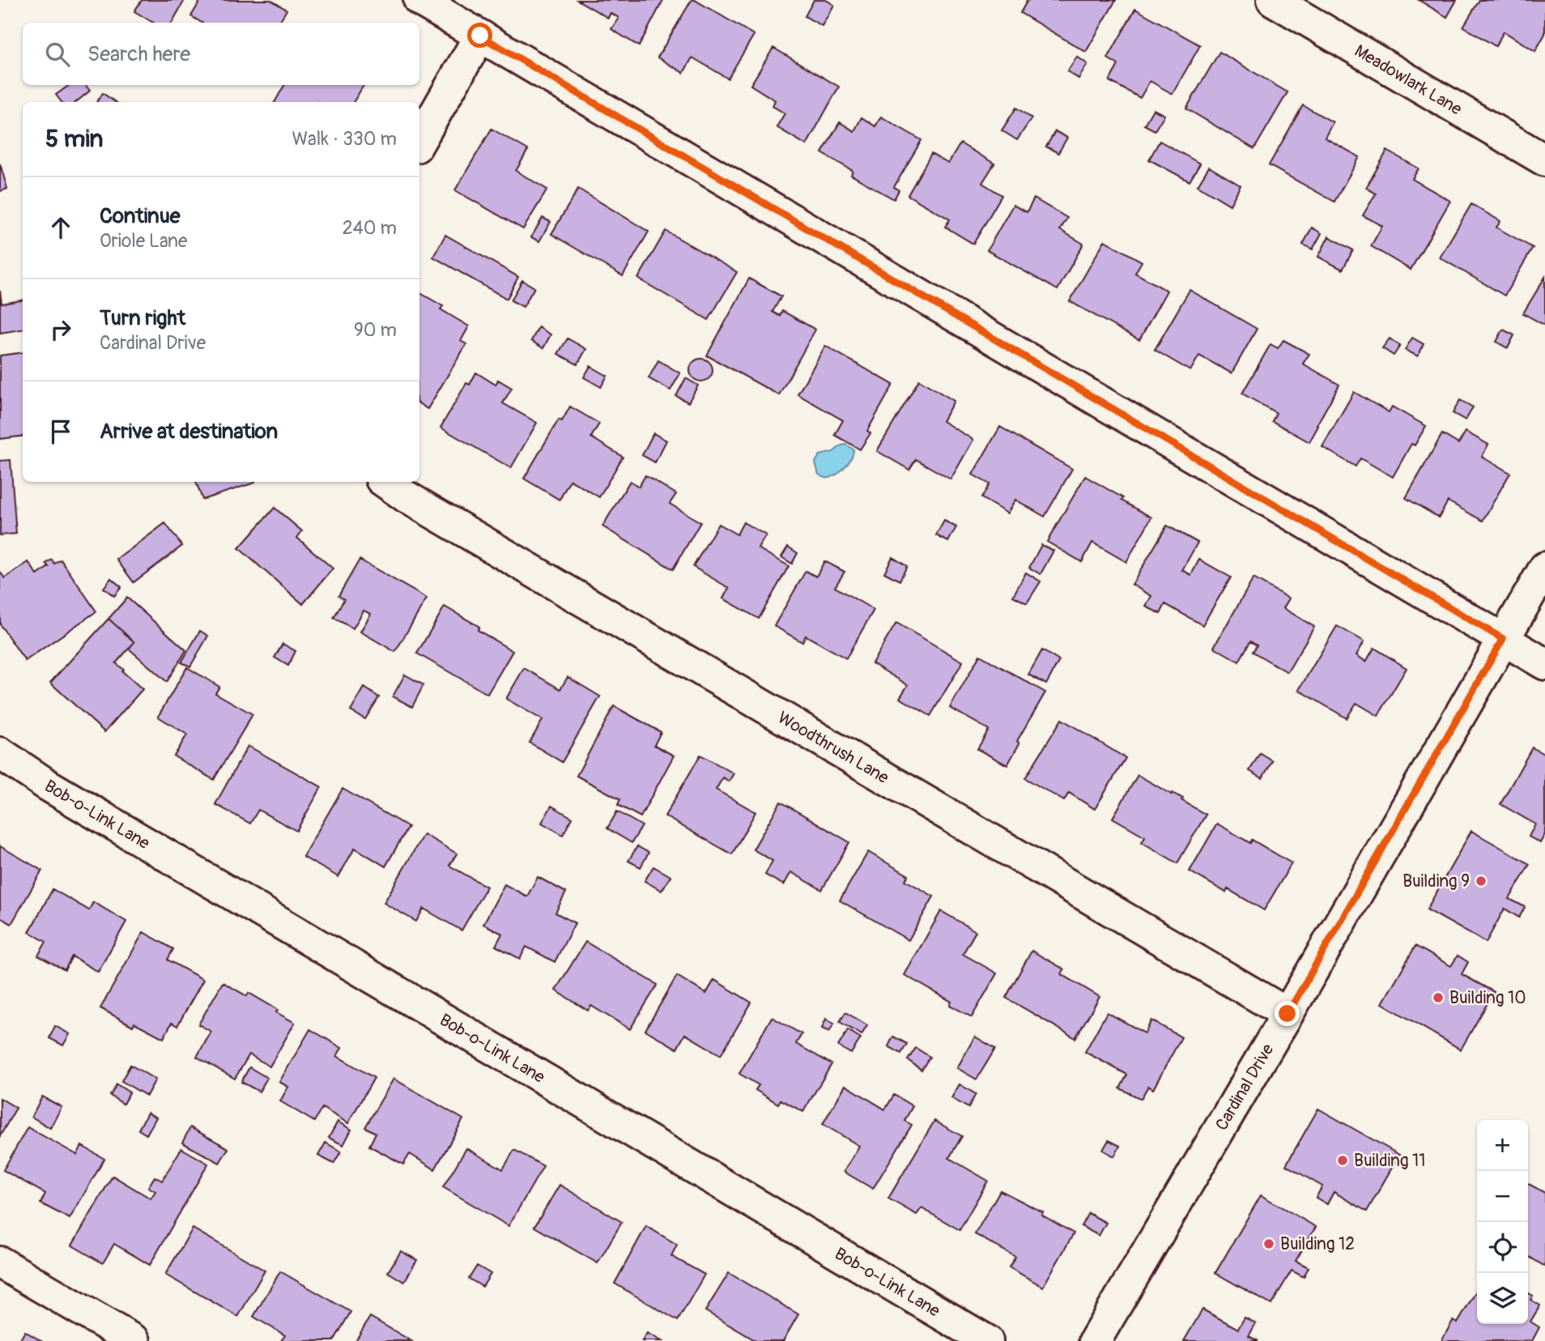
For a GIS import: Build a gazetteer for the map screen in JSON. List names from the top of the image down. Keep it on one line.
{"streets":{"street":["Meadowlark Lane","Woodthrush Lane","Bob-o-Link Lane","Cardinal Drive"]},"crossings":[["Woodthrush Lane","Cardinal Drive"]],"places":["Building 9","Building 10","Building 11","Building 12"],"page":{"search":"Search here","heading":["5 min","Walk · 330 m"],"list":[["Continue","Oriole Lane","240 m"],["Turn right","Cardinal Drive","90 m"],"Arrive at destination"],"map_buttons":["+","−"]}}
